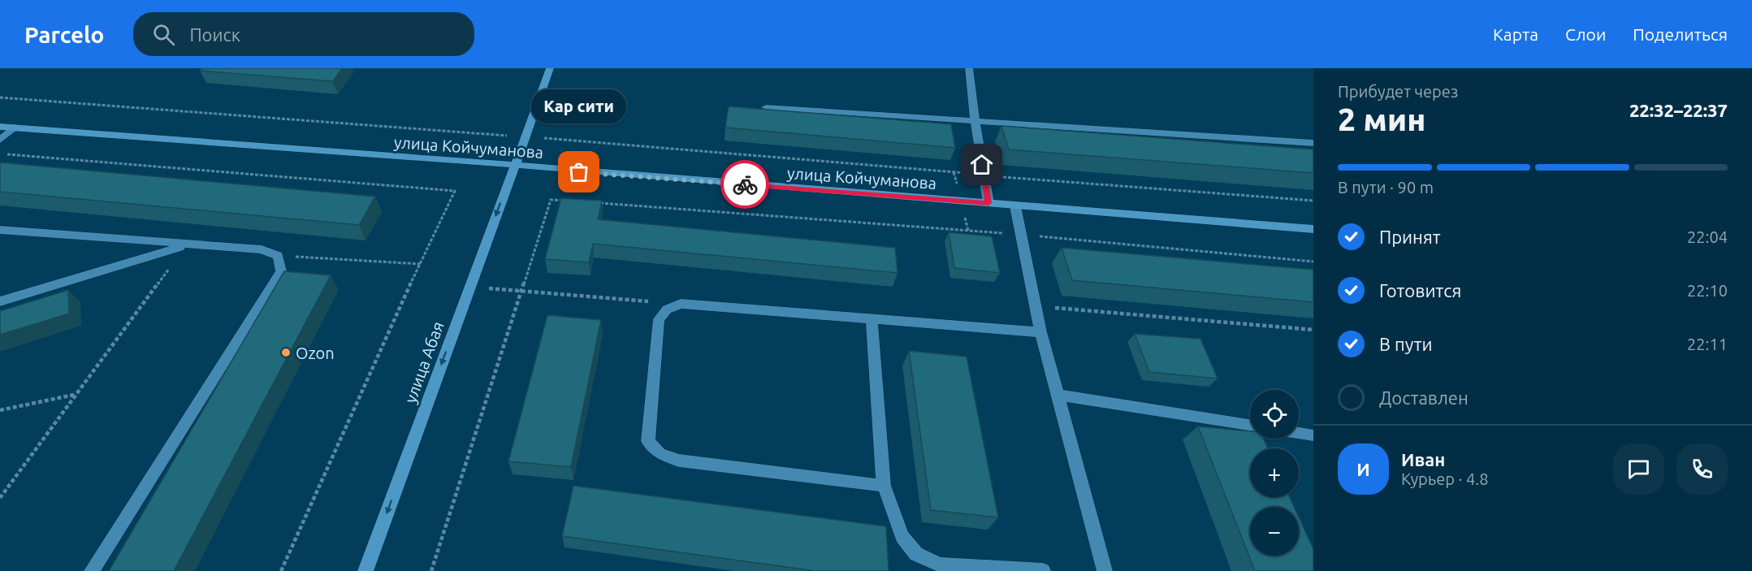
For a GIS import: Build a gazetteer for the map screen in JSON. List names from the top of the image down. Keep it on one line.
{"streets":{"street":["улица Койчуманова","улица Абая"]},"crossings":[["улица Койчуманова","улица Абая"]],"one_way":["улица Абая"],"places":["Кар сити","Ozon"],"page":{"header":"Parcelo","search":"Поиск","nav":["Карта","Слои","Поделиться"],"heading":["2 мин","Прибудет через","22:32–22:37"],"panel":["Иван","Курьер · 4.8"],"bubble":"Кар сити","bar":"В пути · 90 m","list":[["Принят","22:04"],["Готовится","22:10"],["В пути","22:11"],"Доставлен"],"map_buttons":["+","−"],"round":"И"}}
